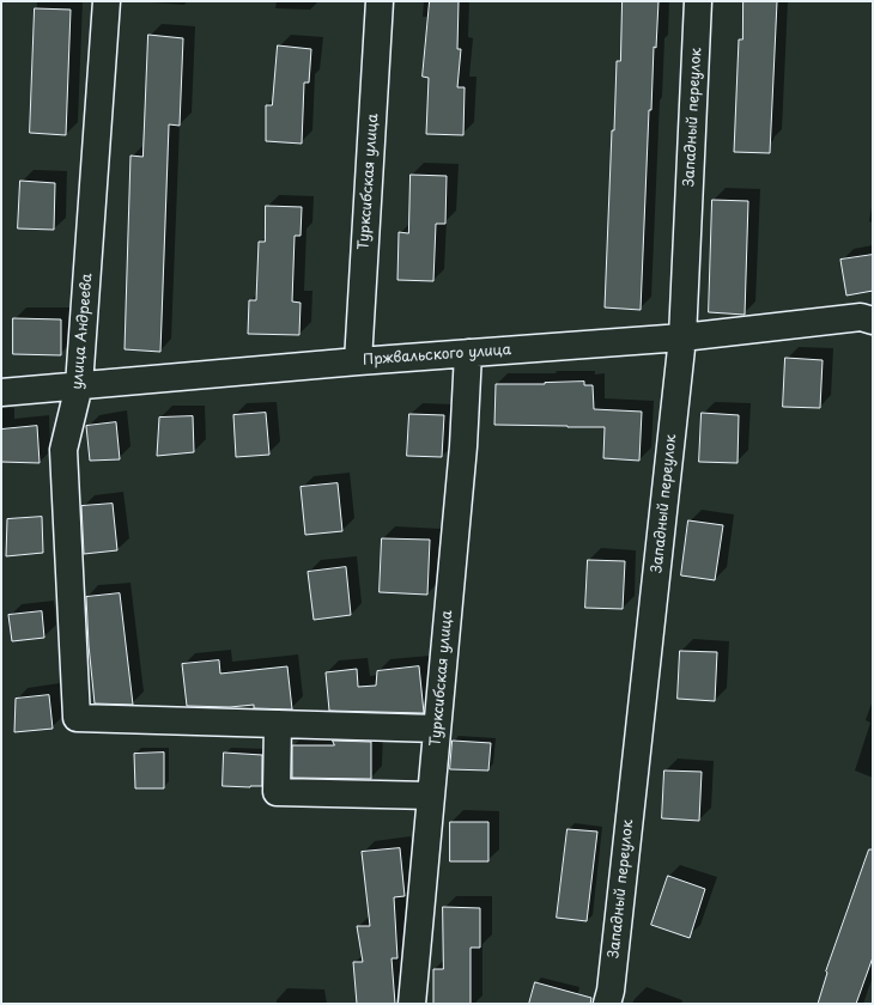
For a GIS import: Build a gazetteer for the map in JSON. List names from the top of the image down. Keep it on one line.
{"streets":{"street":["Западный переулок","Турксибская улица","улица Андреева","Пржвальского улица"]},"crossings":[["Западный переулок","Пржвальского улица"],["Турксибская улица","Пржвальского улица"],["улица Андреева","Пржвальского улица"]]}
